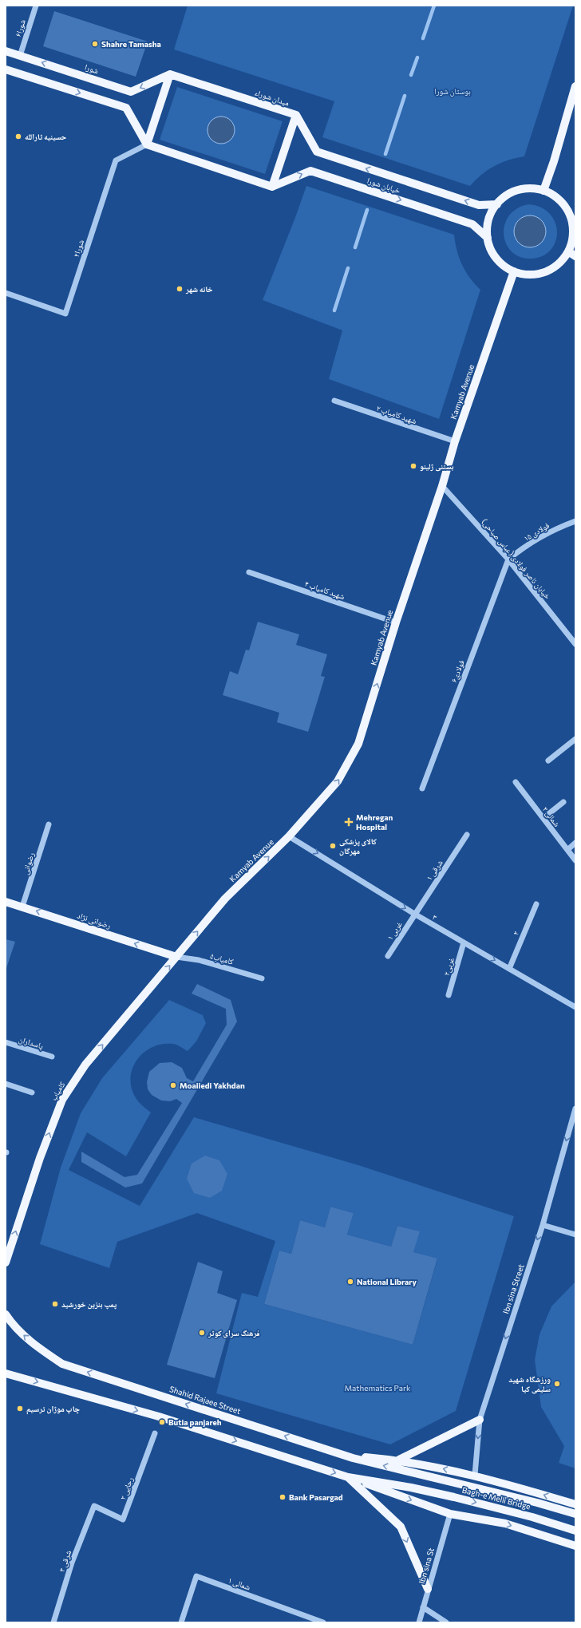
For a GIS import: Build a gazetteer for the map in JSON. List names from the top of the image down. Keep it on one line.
{"streets":{"main road":["شورا","میدان شوراء","خیابان شورا","Kamyab Avenue","رضوانی نژاد","کامیاب","Shahid Rajaee Street","Bagh-e Melli Bridge"],"street":["شورا۶","شورا۳","شهید کامیاب ۲","فولادی ۱۵","خیابان ناصر فولادی (عباس صباحی)","شهید کامیاب ۴","فولادی۶","۲ شمالی","رضوانی","۱ شرقی","۳","۱ غربی","۲","کامیاب۵","غربی۲","پاسداران","Ibn sina Street","رجایی ۲","شرقی ۳","Ibn sina St","شمالی ۱"]},"crossings":[["شورا۶","شورا"],["شورا","میدان شوراء"],["میدان شوراء","خیابان شورا"],["خیابان شورا","Kamyab Avenue"],["Kamyab Avenue","شهید کامیاب ۲"],["Kamyab Avenue","خیابان ناصر فولادی (عباس صباحی)"],["Kamyab Avenue","شهید کامیاب ۴"],["Kamyab Avenue","۳"],["Kamyab Avenue","رضوانی نژاد"],["Kamyab Avenue","کامیاب۵"],["Kamyab Avenue","کامیاب"],["فولادی ۱۵","خیابان ناصر فولادی (عباس صباحی)"],["فولادی ۱۵","فولادی۶"],["خیابان ناصر فولادی (عباس صباحی)","فولادی۶"],["رضوانی","رضوانی نژاد"],["۱ شرقی","۳"],["۱ شرقی","۱ غربی"],["۳","۱ غربی"],["۳","۲"],["۳","غربی۲"],["رضوانی نژاد","کامیاب۵"],["رضوانی نژاد","کامیاب"],["کامیاب۵","کامیاب"],["Shahid Rajaee Street","Bagh-e Melli Bridge"],["رجایی ۲","شرقی ۳"]],"one_way":["شورا","Kamyab Avenue","۳","رضوانی نژاد","کامیاب","Ibn sina Street"],"parks":["بوستان شورا","Mathematics Park"],"places":{"other":["Shahre Tamasha","حسینیه ثارالله","خانه شهر","بستنی ژلینو","کالای پزشکی مهرگان","Moaiiedi Yakhdan","National Library","پمپ بنزین خورشید","فرهنگ سرای کوثر","ورزشگاه شهید سلیمی کیا","چاپ موژان ترسیم","Butia panjareh","Bank Pasargad"],"health":["Mehregan Hospital"]}}
